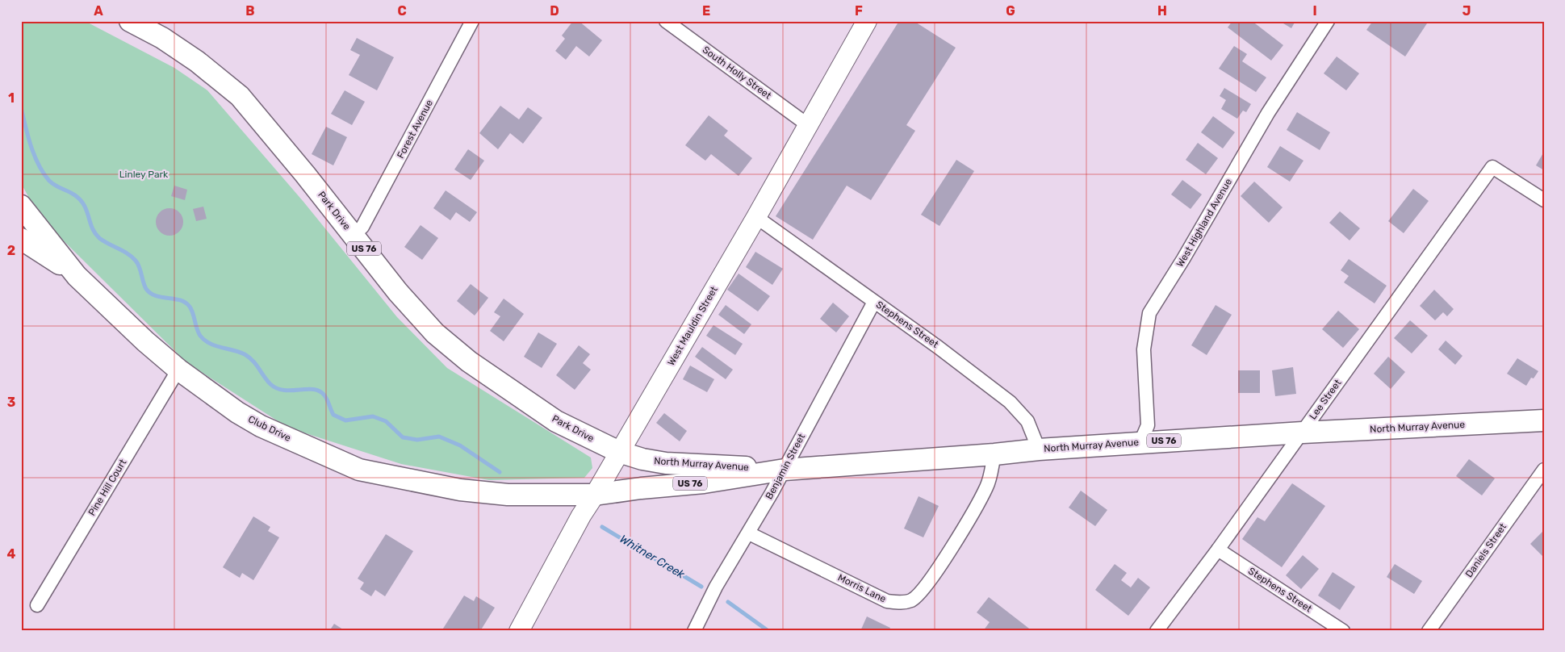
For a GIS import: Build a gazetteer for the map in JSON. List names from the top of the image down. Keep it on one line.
{"streets":{"main road":["Park Drive","US 76","North Murray Avenue","Club Drive"],"street":["South Holly Street","Forest Avenue","West Highland Avenue","Stephens Street","West Mauldin Street","Lee Street","Benjamin Street","Pine Hill Court","Daniels Street","Morris Lane"]},"crossings":[["South Holly Street","West Mauldin Street"],["Forest Avenue","Park Drive"],["Park Drive","West Mauldin Street"],["Park Drive","North Murray Avenue"],["West Highland Avenue","North Murray Avenue"],["Stephens Street","West Mauldin Street"],["Stephens Street","Lee Street"],["Stephens Street","North Murray Avenue"],["Stephens Street","Benjamin Street"],["West Mauldin Street","North Murray Avenue"],["West Mauldin Street","Club Drive"],["Lee Street","North Murray Avenue"],["North Murray Avenue","Club Drive"],["North Murray Avenue","Benjamin Street"],["North Murray Avenue","Morris Lane"],["Club Drive","Pine Hill Court"],["Benjamin Street","Morris Lane"]],"water":["Whitner Creek"],"parks":["Linley Park"],"grid":{"columns":["A","B","C","D","E","F","G","H","I","J"],"rows":["1","2","3","4"]}}
